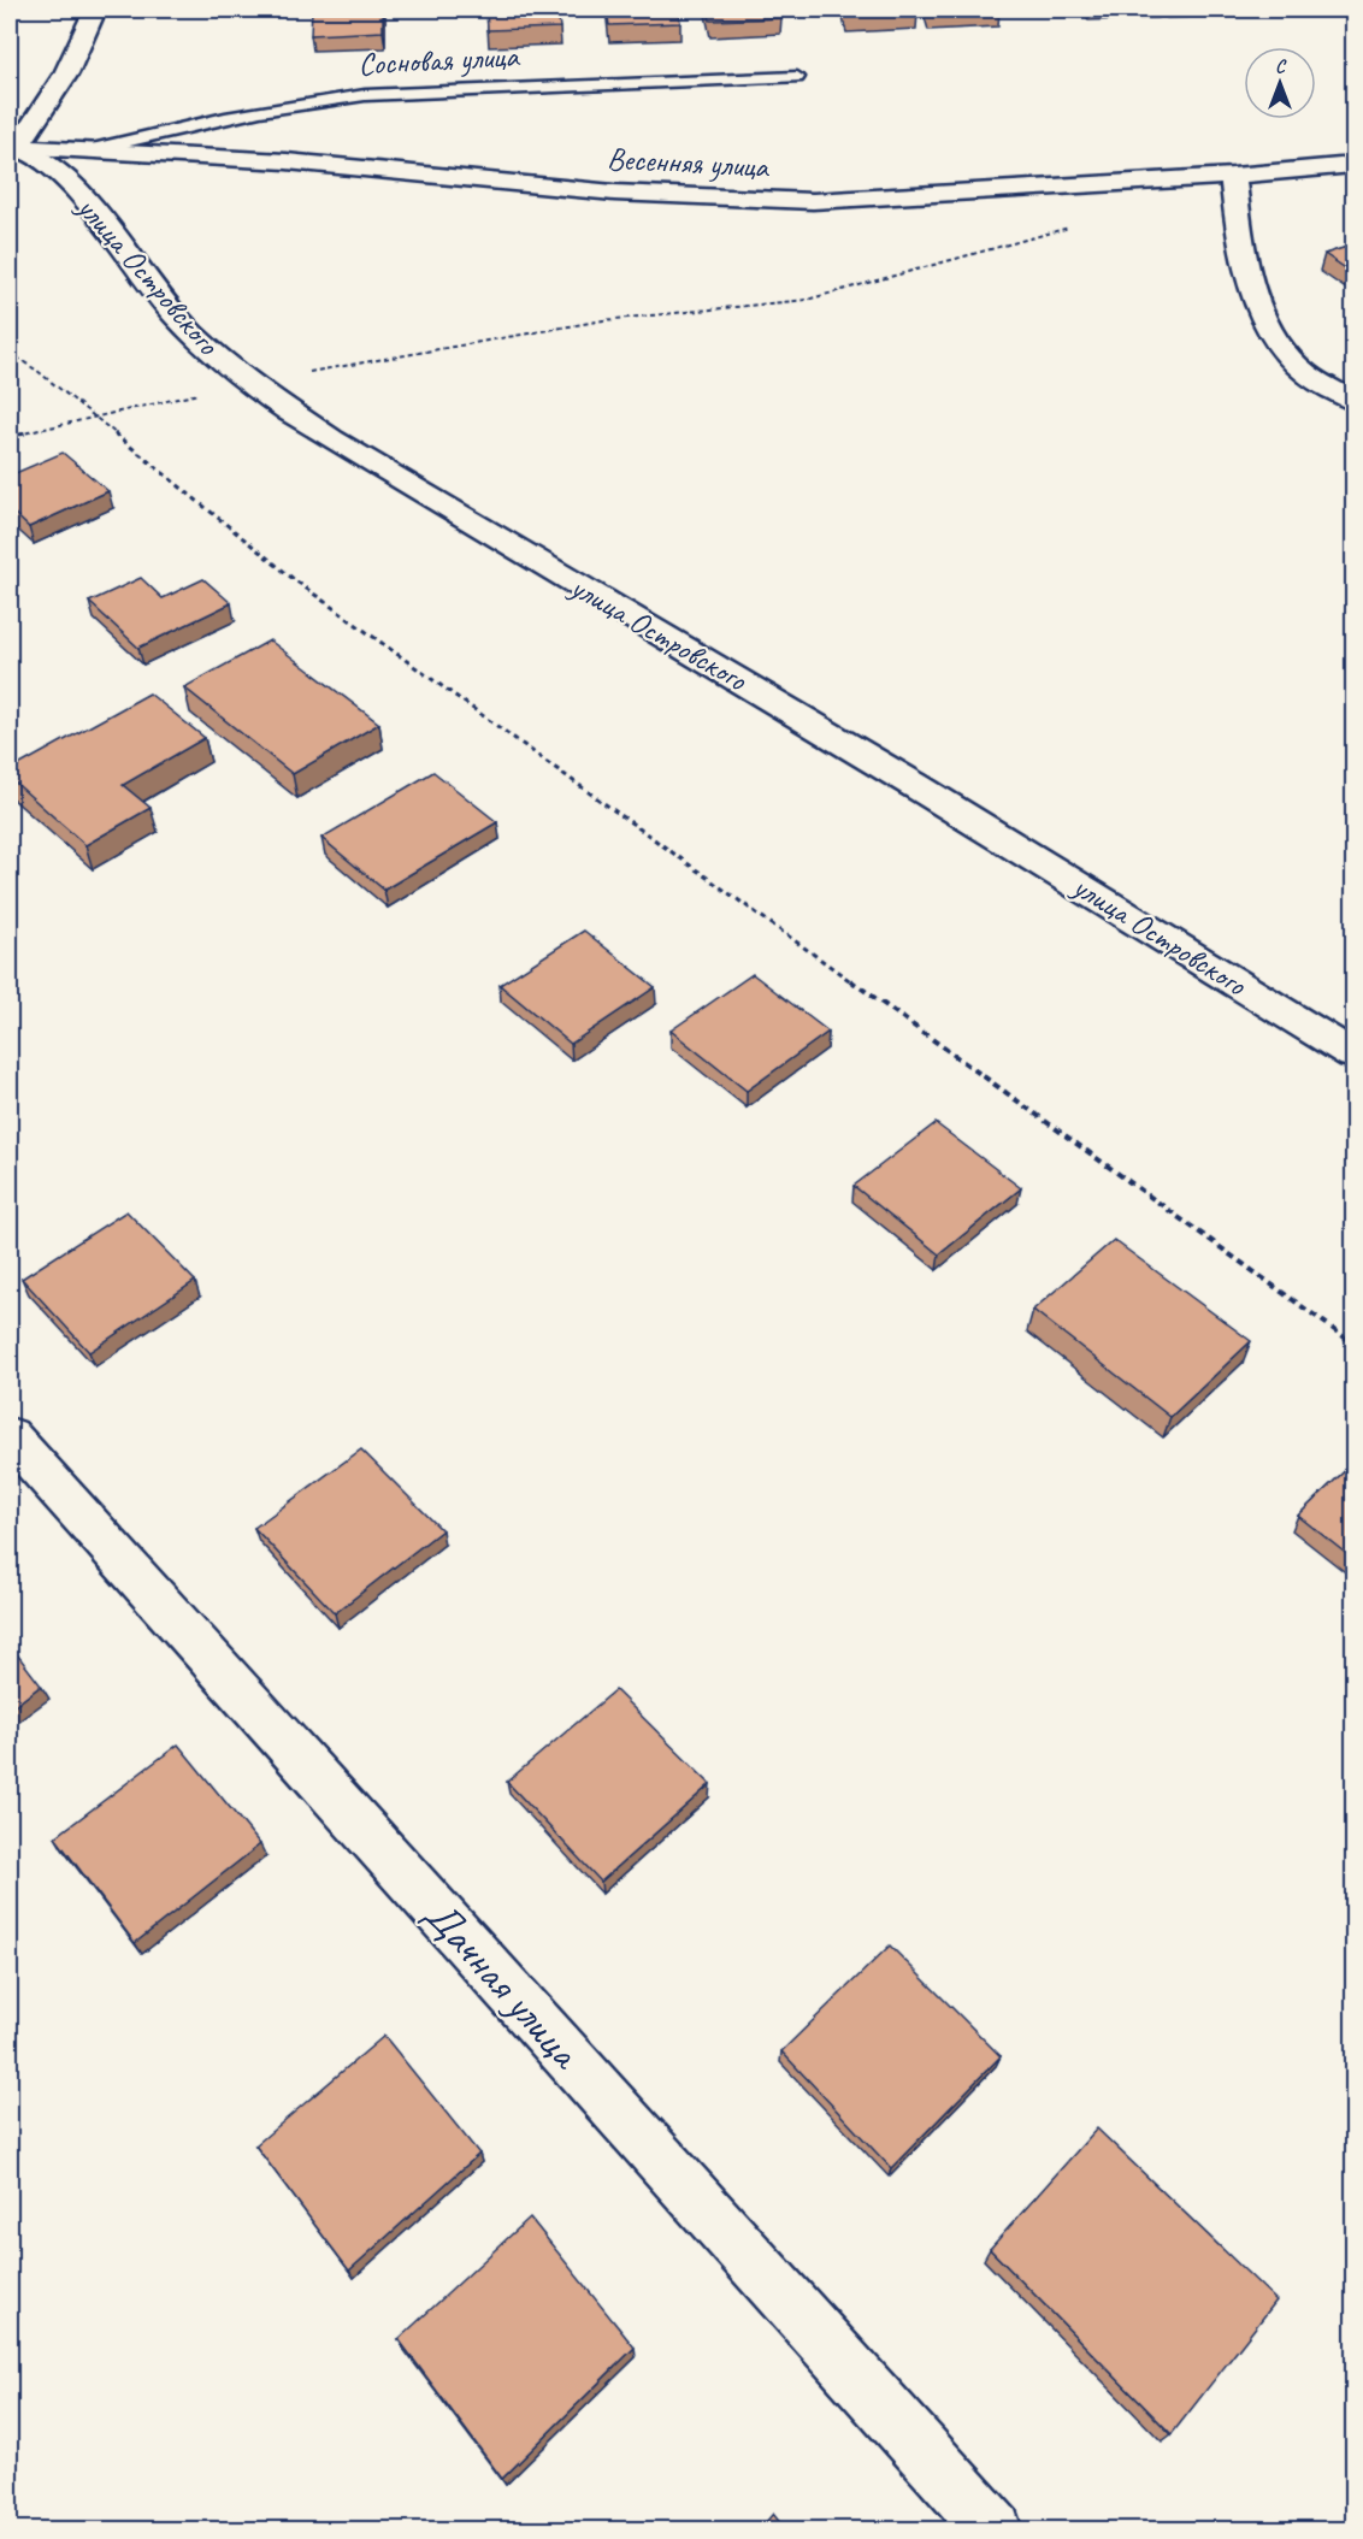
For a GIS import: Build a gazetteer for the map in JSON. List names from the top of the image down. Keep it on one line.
{"streets":{"street":["Весенняя улица","улица Островского","Дачная улица"],"lane":["Сосновая улица"]},"crossings":[["Сосновая улица","Весенняя улица"],["Весенняя улица","улица Островского"]],"north":"top"}
